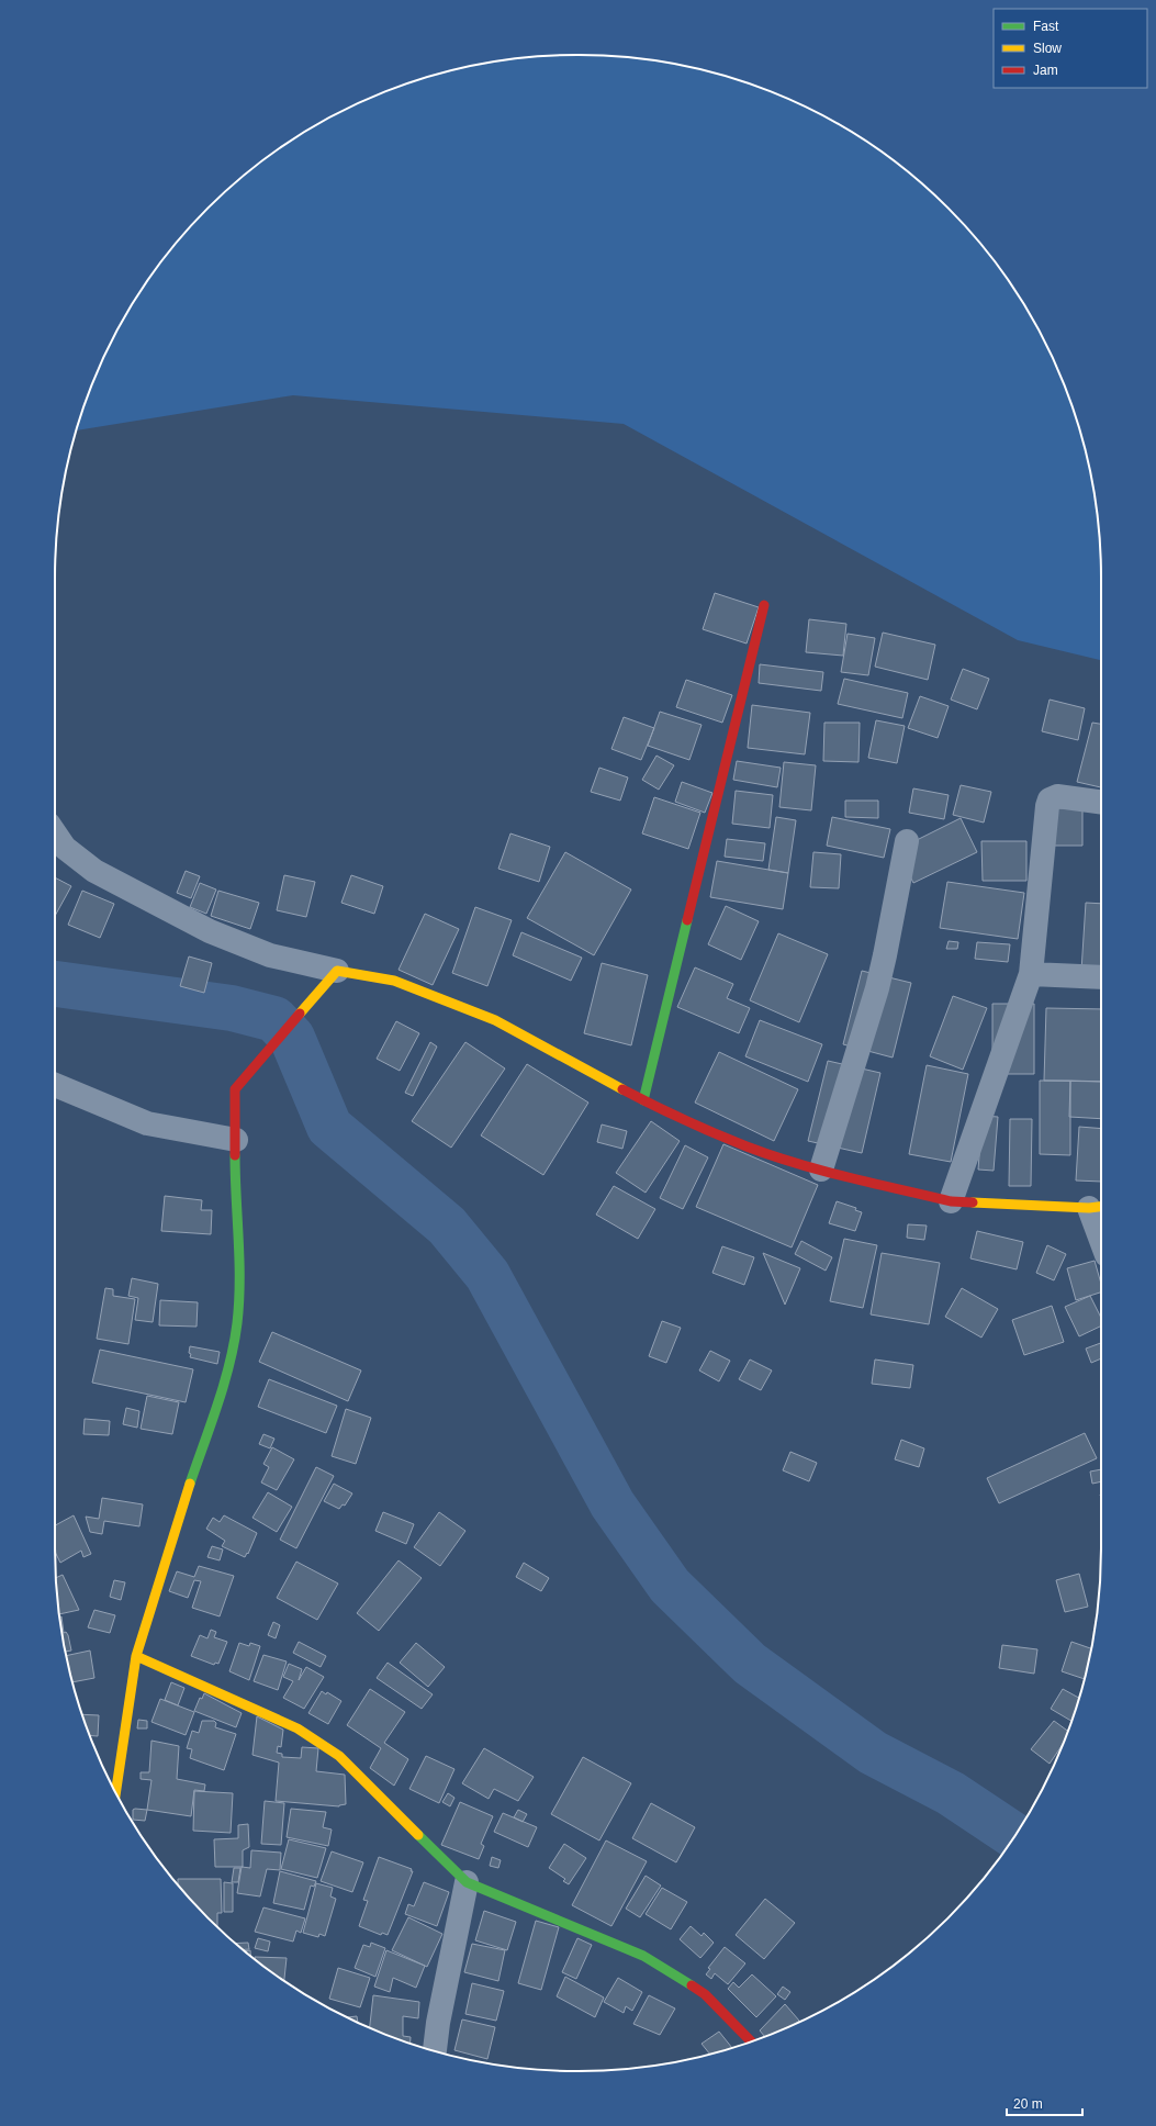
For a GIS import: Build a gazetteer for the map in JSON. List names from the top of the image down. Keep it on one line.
{"legend":["Fast","Slow","Jam"],"scale_bar":"20 m"}
